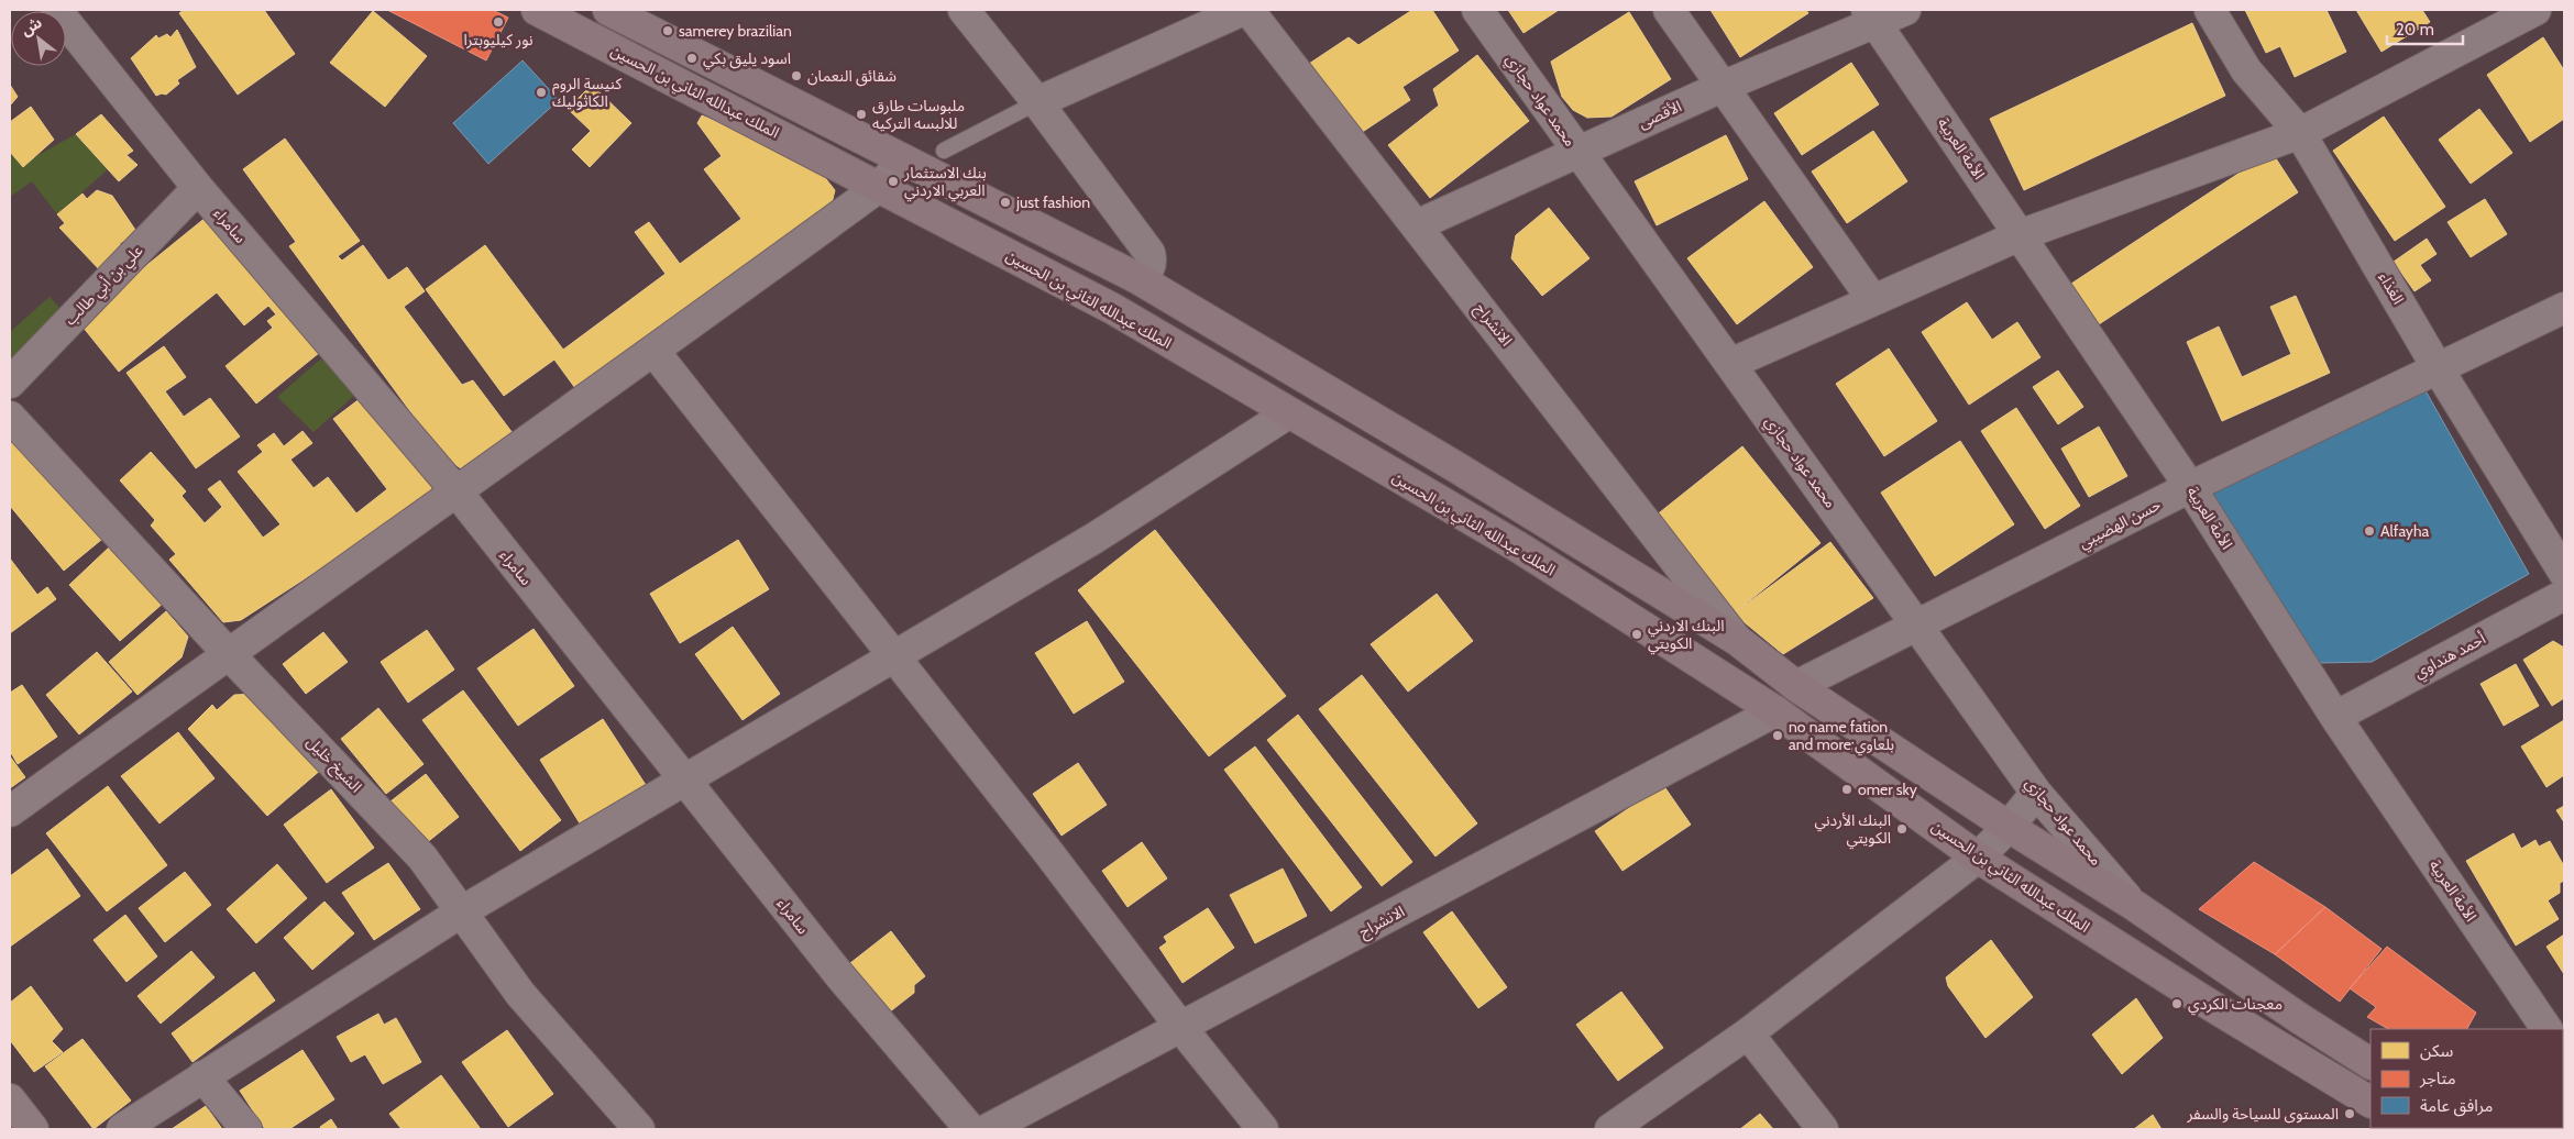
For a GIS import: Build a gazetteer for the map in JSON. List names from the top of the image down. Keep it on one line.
{"streets":{"main road":["الملك عبدالله الثاني بن الحسين"],"street":["محمد عواد حجازي","الأقصى","الأمة العربية","سامراء","علي بن أبي طالب","الغذاء","الانشراح","حسن الهضيبي","أحمد هنداوي","الشيخ خليل"]},"crossings":[["الملك عبدالله الثاني بن الحسين","الانشراح"],["محمد عواد حجازي","الأقصى"],["محمد عواد حجازي","حسن الهضيبي"],["الأقصى","الأمة العربية"],["الأقصى","الانشراح"],["الأمة العربية","حسن الهضيبي"],["الأمة العربية","أحمد هنداوي"],["سامراء","علي بن أبي طالب"],["الغذاء","حسن الهضيبي"]],"places":["نور كيليوبترا","samerey brazilian","اسود يليق بكي","شقائق النعمان","كنيسة الروم الكاثوليك","ملبوسات طارق للالبسه التركيه","بنك الاستثمار العربي الاردني","just fashion","Alfayha","البنك الاردني الكويتي","no name fation and more;بلعاوي","omer sky","البنك الأردني الكويتي","معجنات الكردي","المستوى للسياحة والسفر"],"legend":["سكن","متاجر","مرافق عامة"],"scale_bar":"20 m","north":"top left"}
